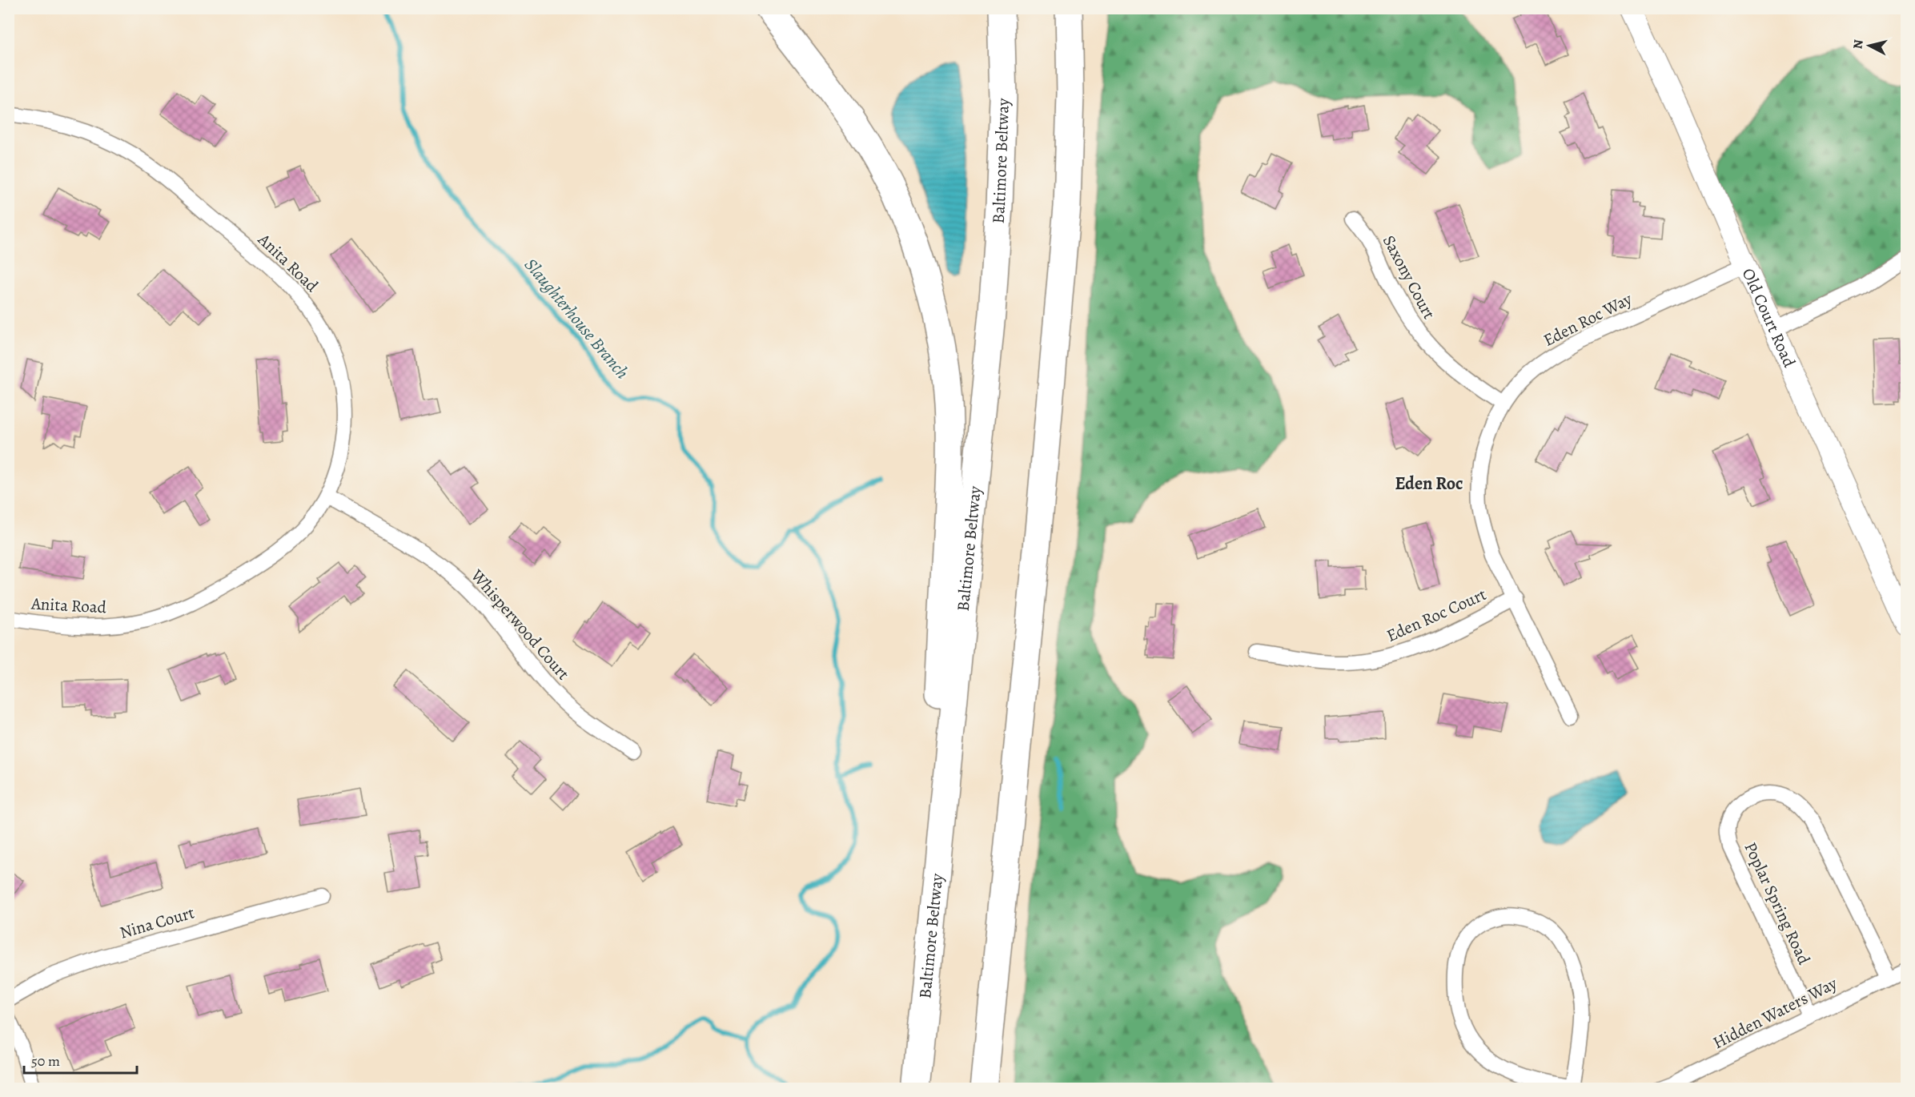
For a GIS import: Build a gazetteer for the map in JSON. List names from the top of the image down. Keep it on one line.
{"streets":{"highway":["Baltimore Beltway"],"main road":["Old Court Road"],"street":["Anita Road","Saxony Court","Eden Roc Way","Eden Roc Court","Whisperwood Court","Poplar Spring Road","Nina Court","Hidden Waters Way"]},"crossings":[["Anita Road","Whisperwood Court"],["Saxony Court","Eden Roc Way"],["Old Court Road","Eden Roc Way"],["Eden Roc Way","Eden Roc Court"],["Poplar Spring Road","Hidden Waters Way"]],"districts":["Eden Roc"],"water":["Slaughterhouse Branch"],"scale_bar":"50 m","north":"left"}
